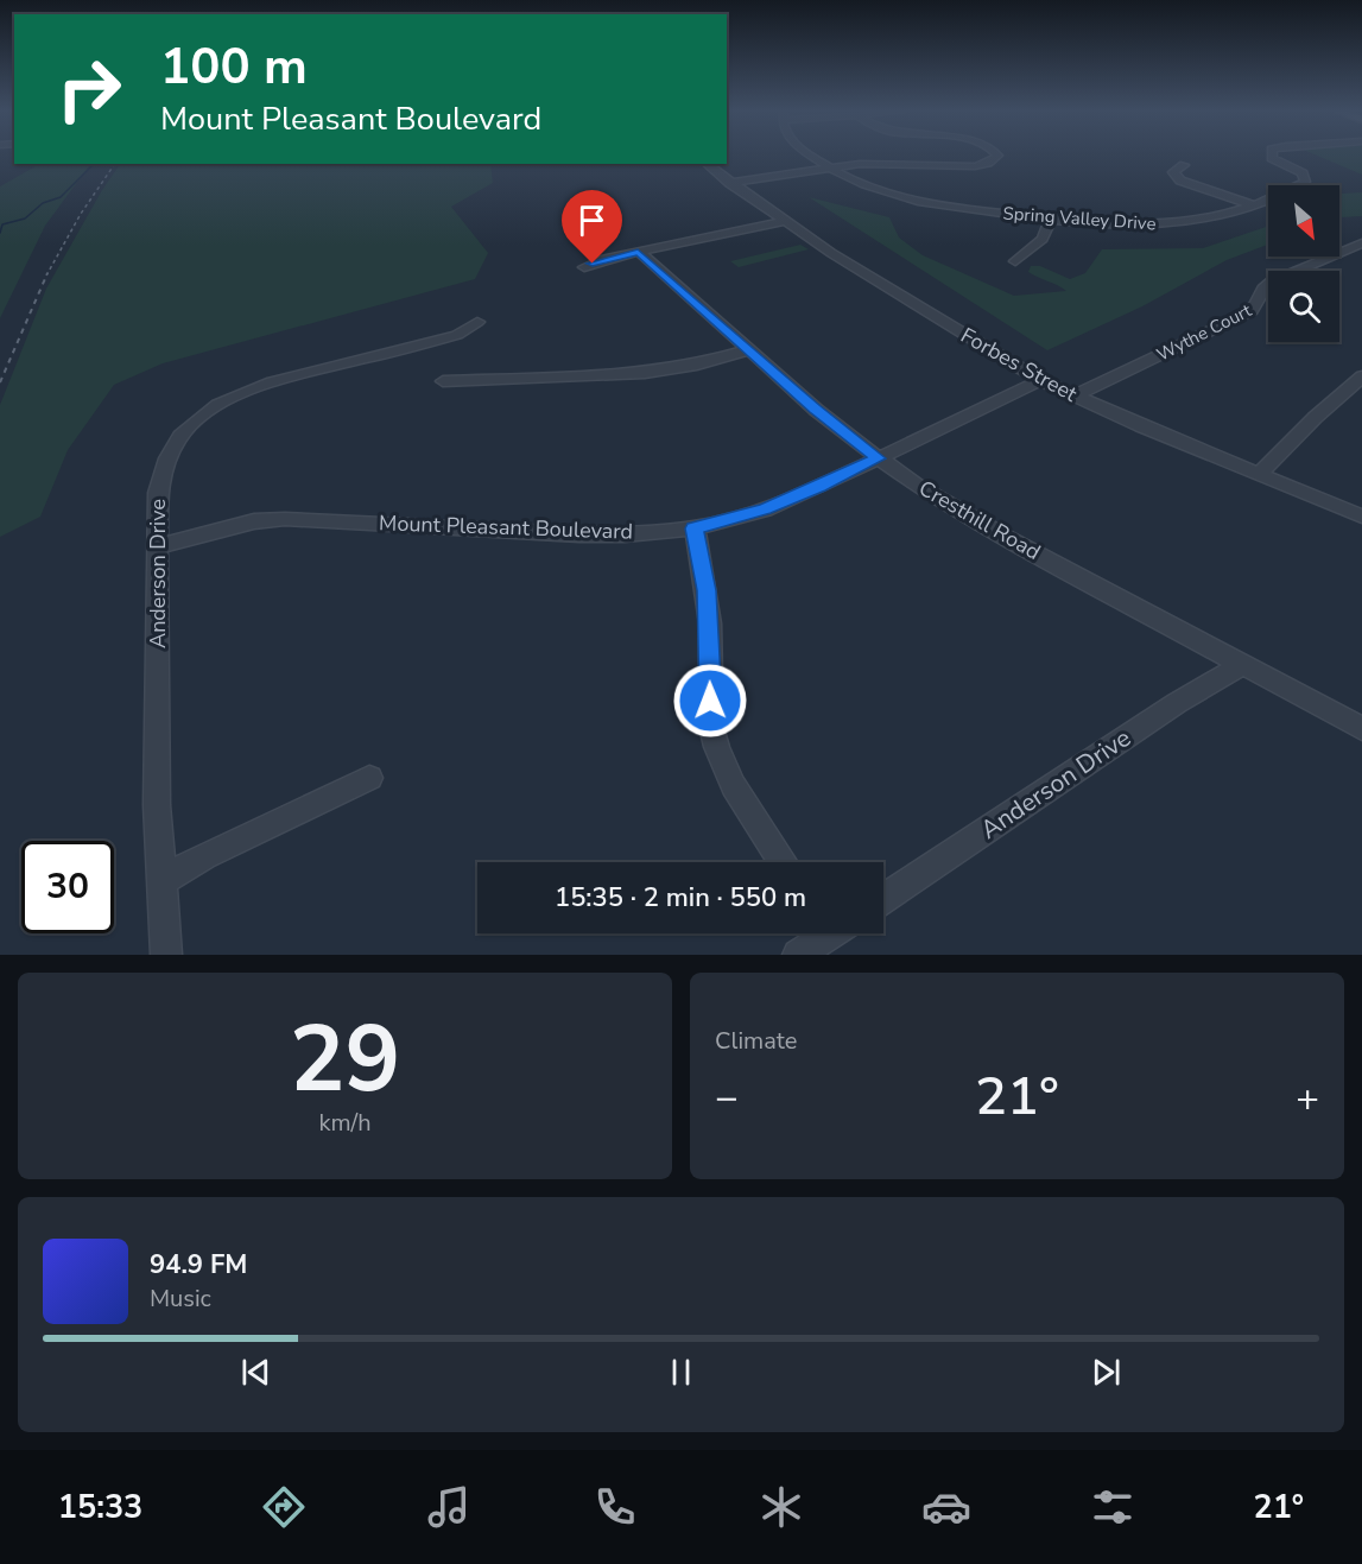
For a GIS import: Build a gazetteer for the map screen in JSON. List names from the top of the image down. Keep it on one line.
{"streets":{"street":["Spring Valley Drive","Wythe Court","Forbes Street","Cresthill Road","Mount Pleasant Boulevard","Anderson Drive"]},"crossings":[["Wythe Court","Forbes Street"],["Forbes Street","Mount Pleasant Boulevard"],["Cresthill Road","Mount Pleasant Boulevard"],["Cresthill Road","Anderson Drive"],["Mount Pleasant Boulevard","Anderson Drive"]],"north":"bottom right","page":{"turn":["100 m","Mount Pleasant Boulevard"],"limit":"30","trip":"15:35 · 2 min · 550 m","tile":[["29","km/h"],"Climate"],"heat":["−","21°","+"],"song":["94.9 FM","Music"],"tabs":["15:33","21°"]}}
